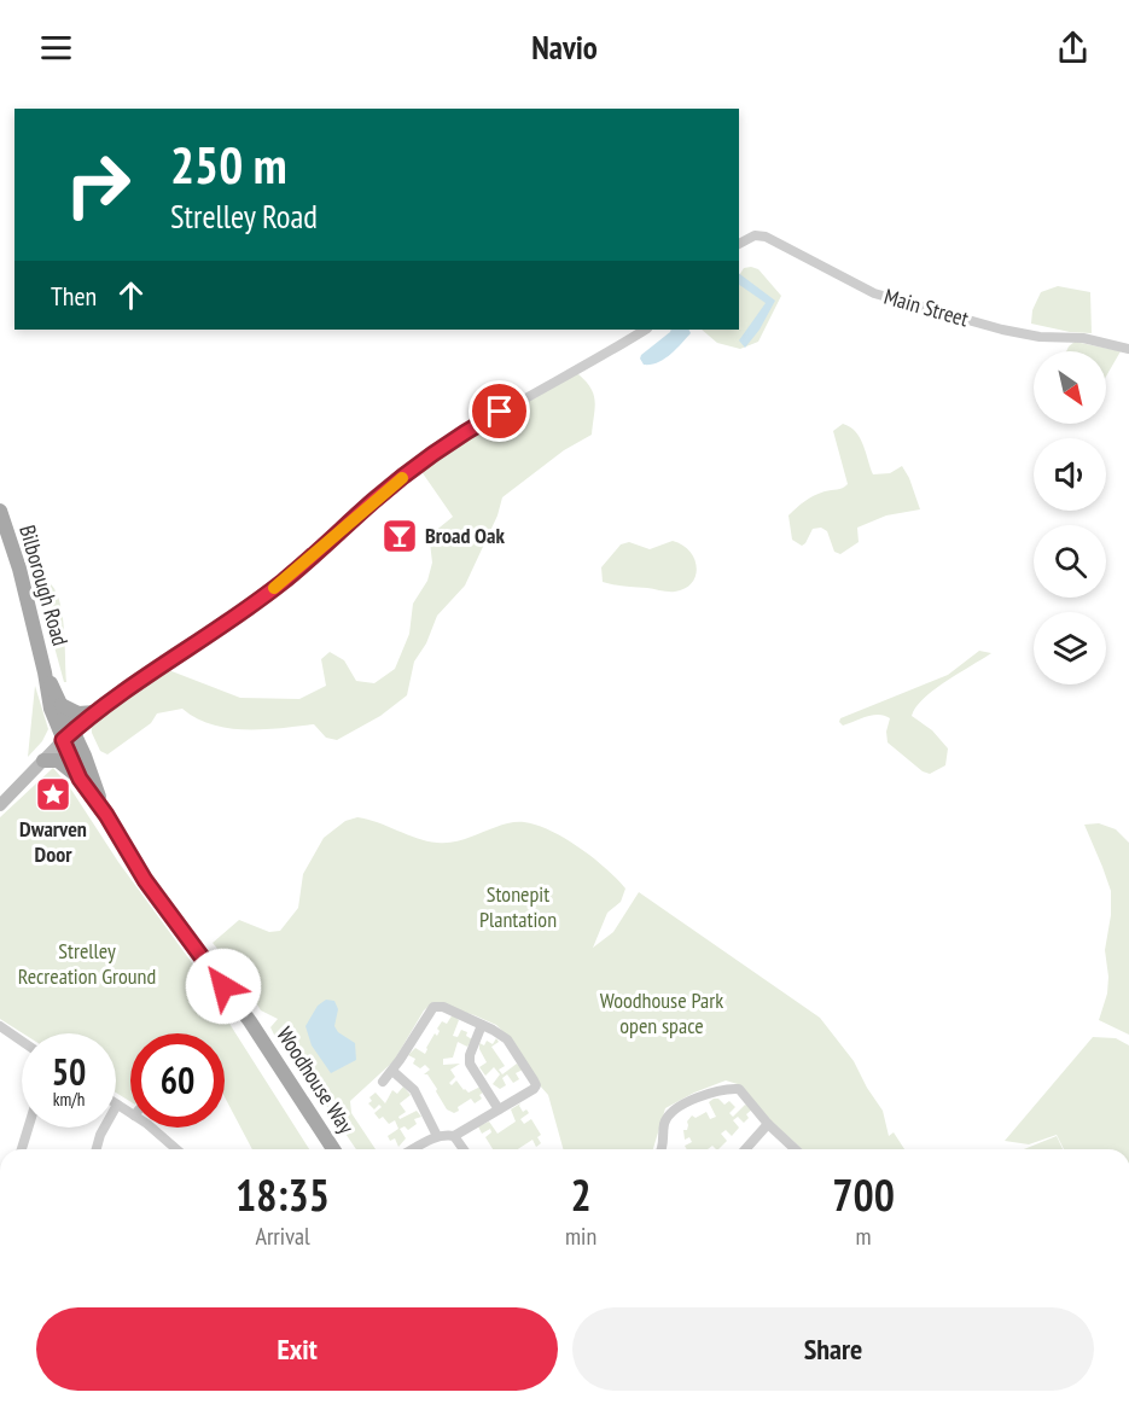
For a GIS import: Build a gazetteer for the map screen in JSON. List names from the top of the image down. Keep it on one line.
{"streets":{"main road":["Bilborough Road","Woodhouse Way"],"street":["Main Street"]},"crossings":[["Bilborough Road","Woodhouse Way"]],"parks":["Stonepit Plantation","Strelley Recreation Ground","Woodhouse Park open space"],"places":{"bar":["Broad Oak"],"place":["Dwarven Door"]},"north":"bottom right","page":{"header":"Navio","turn":["250 m","Strelley Road"],"then":"Then","speed":"50 km/h","limit":"60","eta":["18:35","Arrival","2","min","700","m"],"buttons":["Exit","Share"]}}
